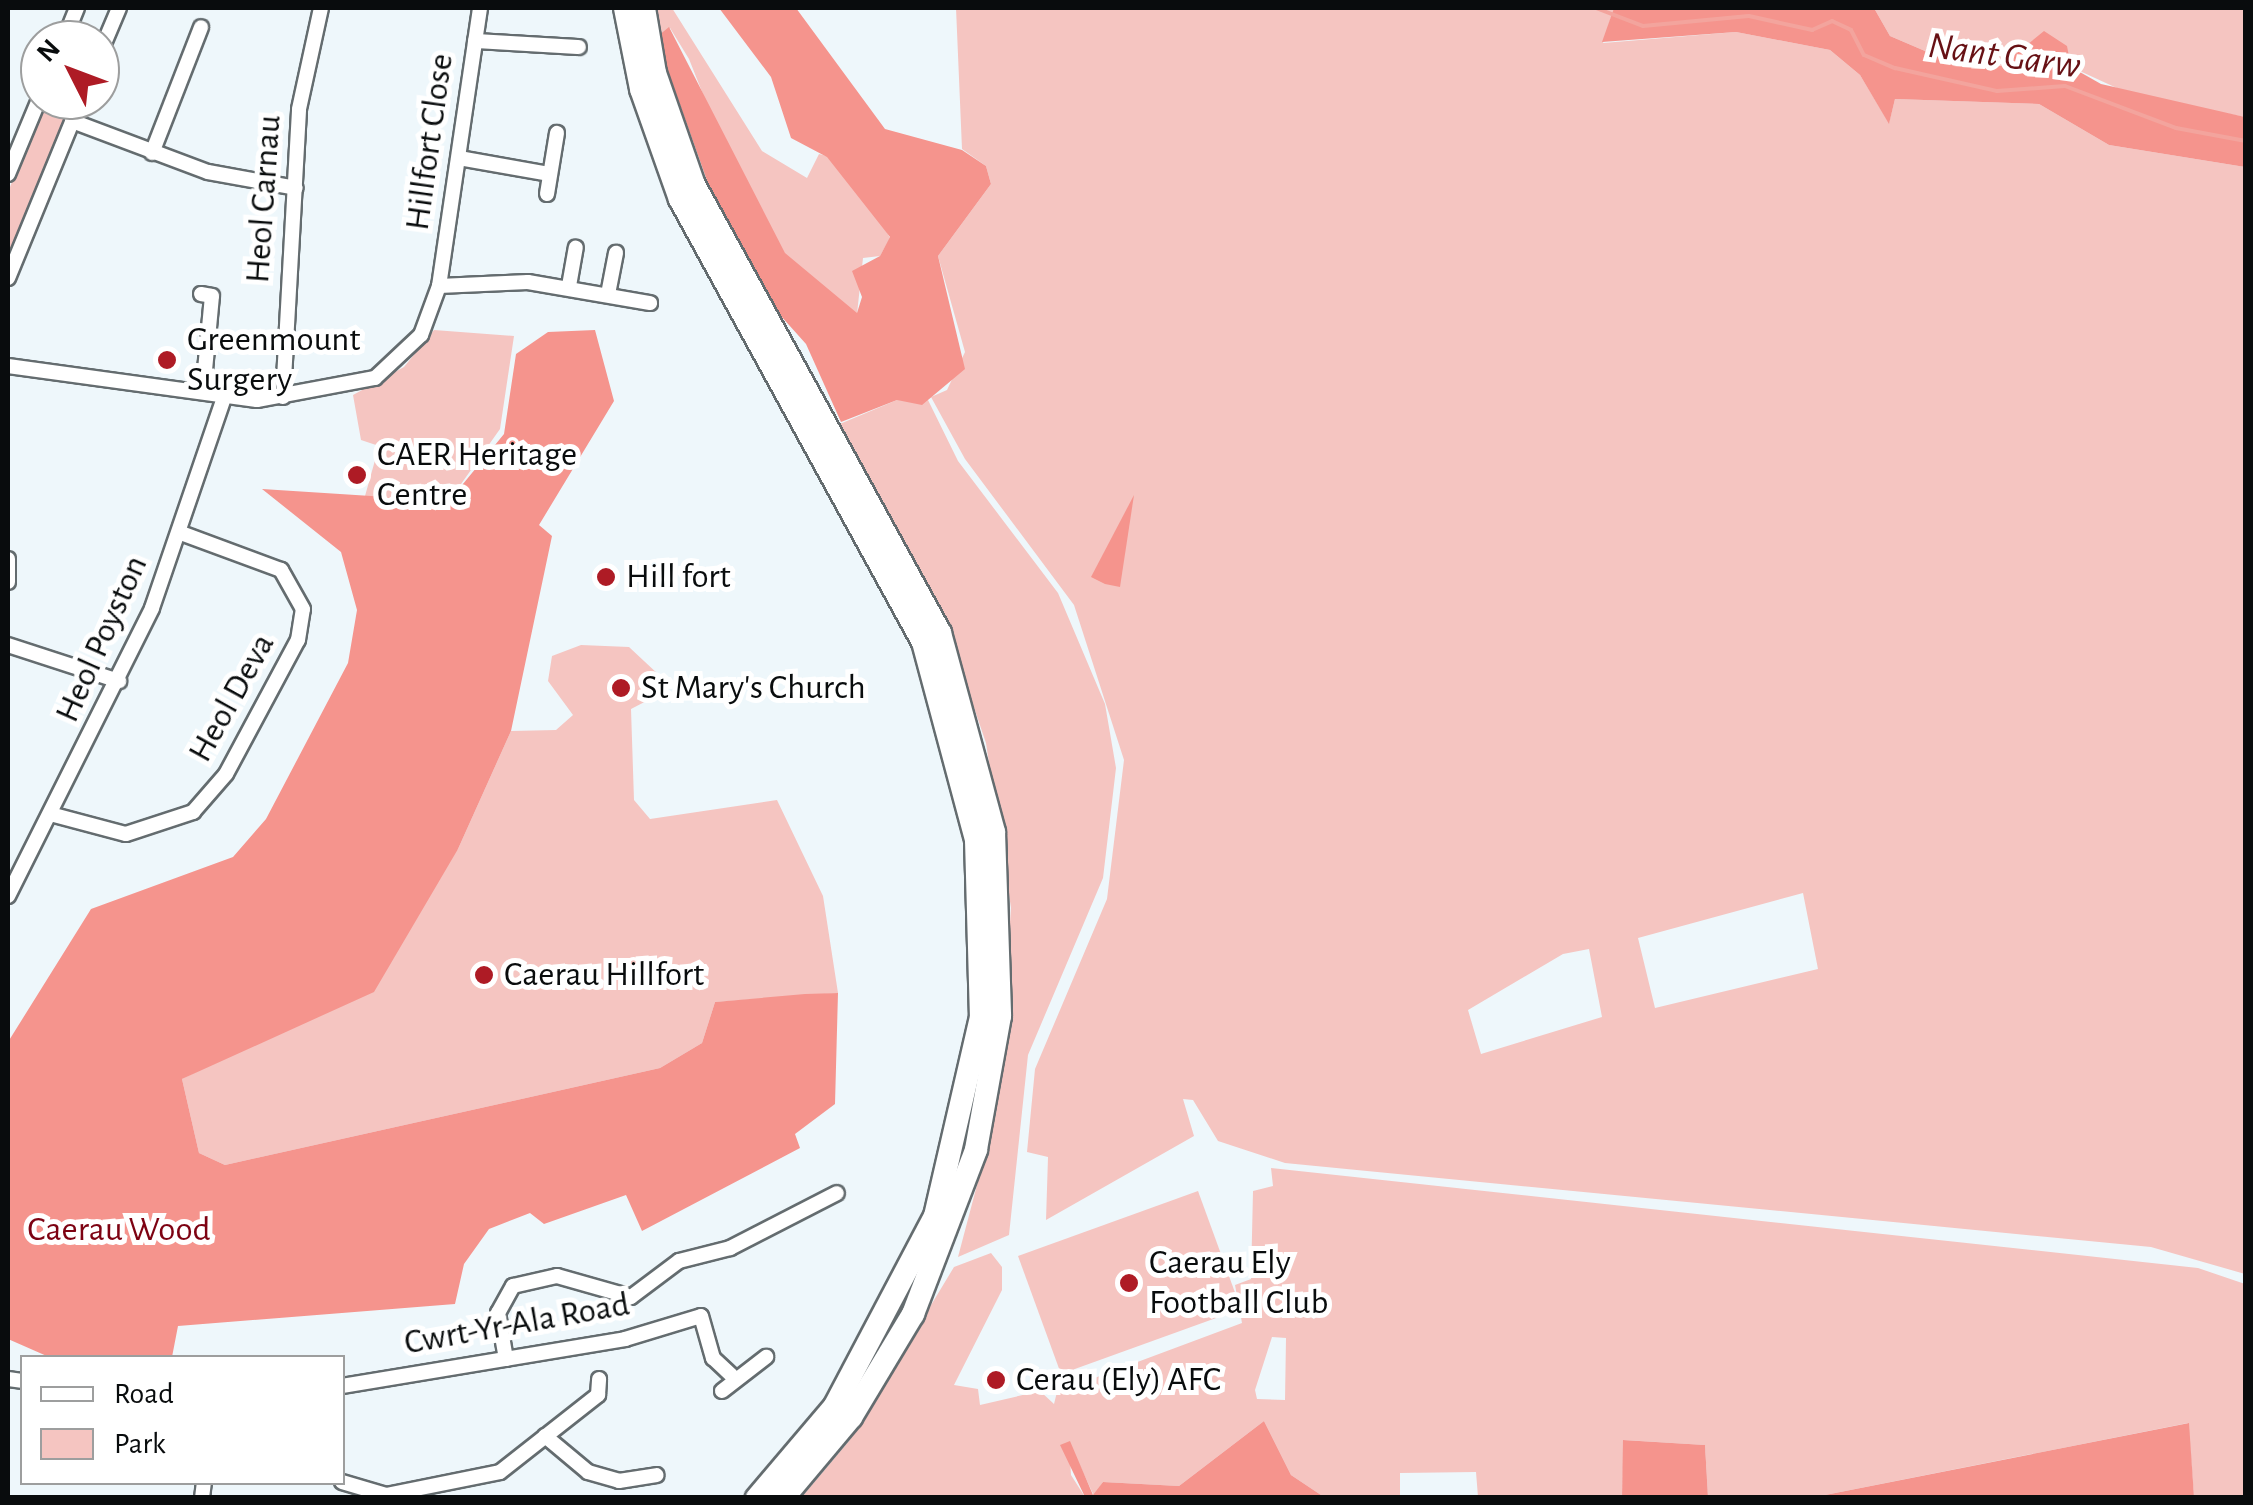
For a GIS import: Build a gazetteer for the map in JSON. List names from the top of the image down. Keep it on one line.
{"streets":{"street":["Hillfort Close","Heol Carnau","Heol Poyston","Heol Deva","Cwrt-Yr-Ala Road"]},"crossings":[["Hillfort Close","Heol Carnau"],["Hillfort Close","Heol Poyston"],["Heol Poyston","Heol Deva"]],"water":["Nant Garw"],"parks":["Caerau Wood"],"places":["Greenmount Surgery","CAER Heritage Centre","Hill fort","St Mary's Church","Caerau Hillfort","Caerau Ely Football Club","Cerau (Ely) AFC"],"legend":["Road","Park"],"north":"top left"}
